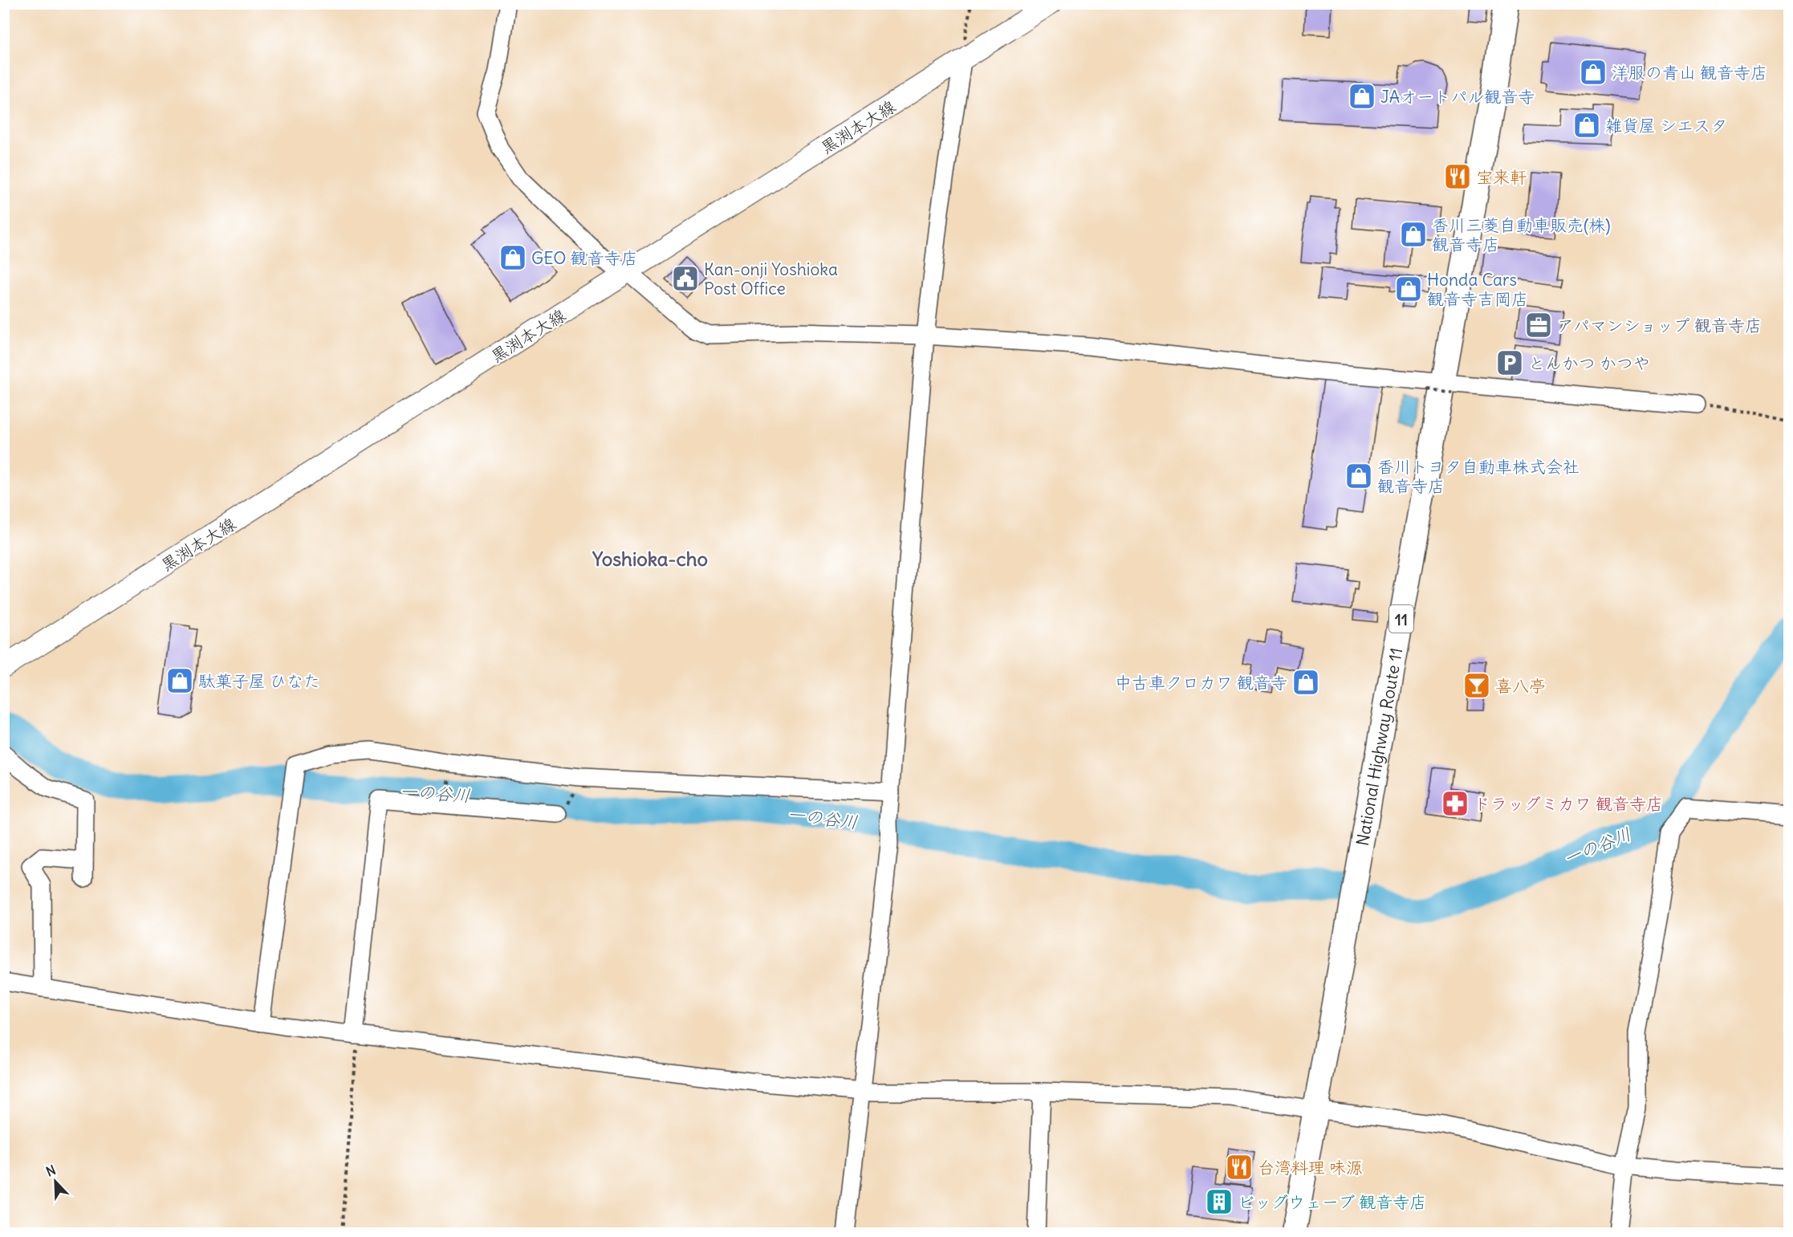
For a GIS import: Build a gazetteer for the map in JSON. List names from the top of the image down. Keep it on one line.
{"streets":{"highway":["11","National Highway Route 11"],"main road":["黒渕本大線"]},"districts":["Yoshioka-cho"],"water":["一の谷川"],"places":{"shop":["洋服の青山 観音寺店","JAオートパル観音寺","雑貨屋 シエスタ","香川三菱自動車販売(株) 観音寺店","GEO 観音寺店","Honda Cars 観音寺吉岡店","香川トヨタ自動車株式会社 観音寺店","駄菓子屋 ひなた","中古車クロカワ 観音寺"],"restaurant":["宝来軒","台湾料理 味源"],"public building":["Kan-onji Yoshioka Post Office"],"office":["アパマンショップ 観音寺店"],"parking":["とんかつ かつや"],"bar":["喜八亭"],"pharmacy":["ドラッグミカワ 観音寺店"],"building":["ビッグウェーブ 観音寺店"]},"north":"top left"}
